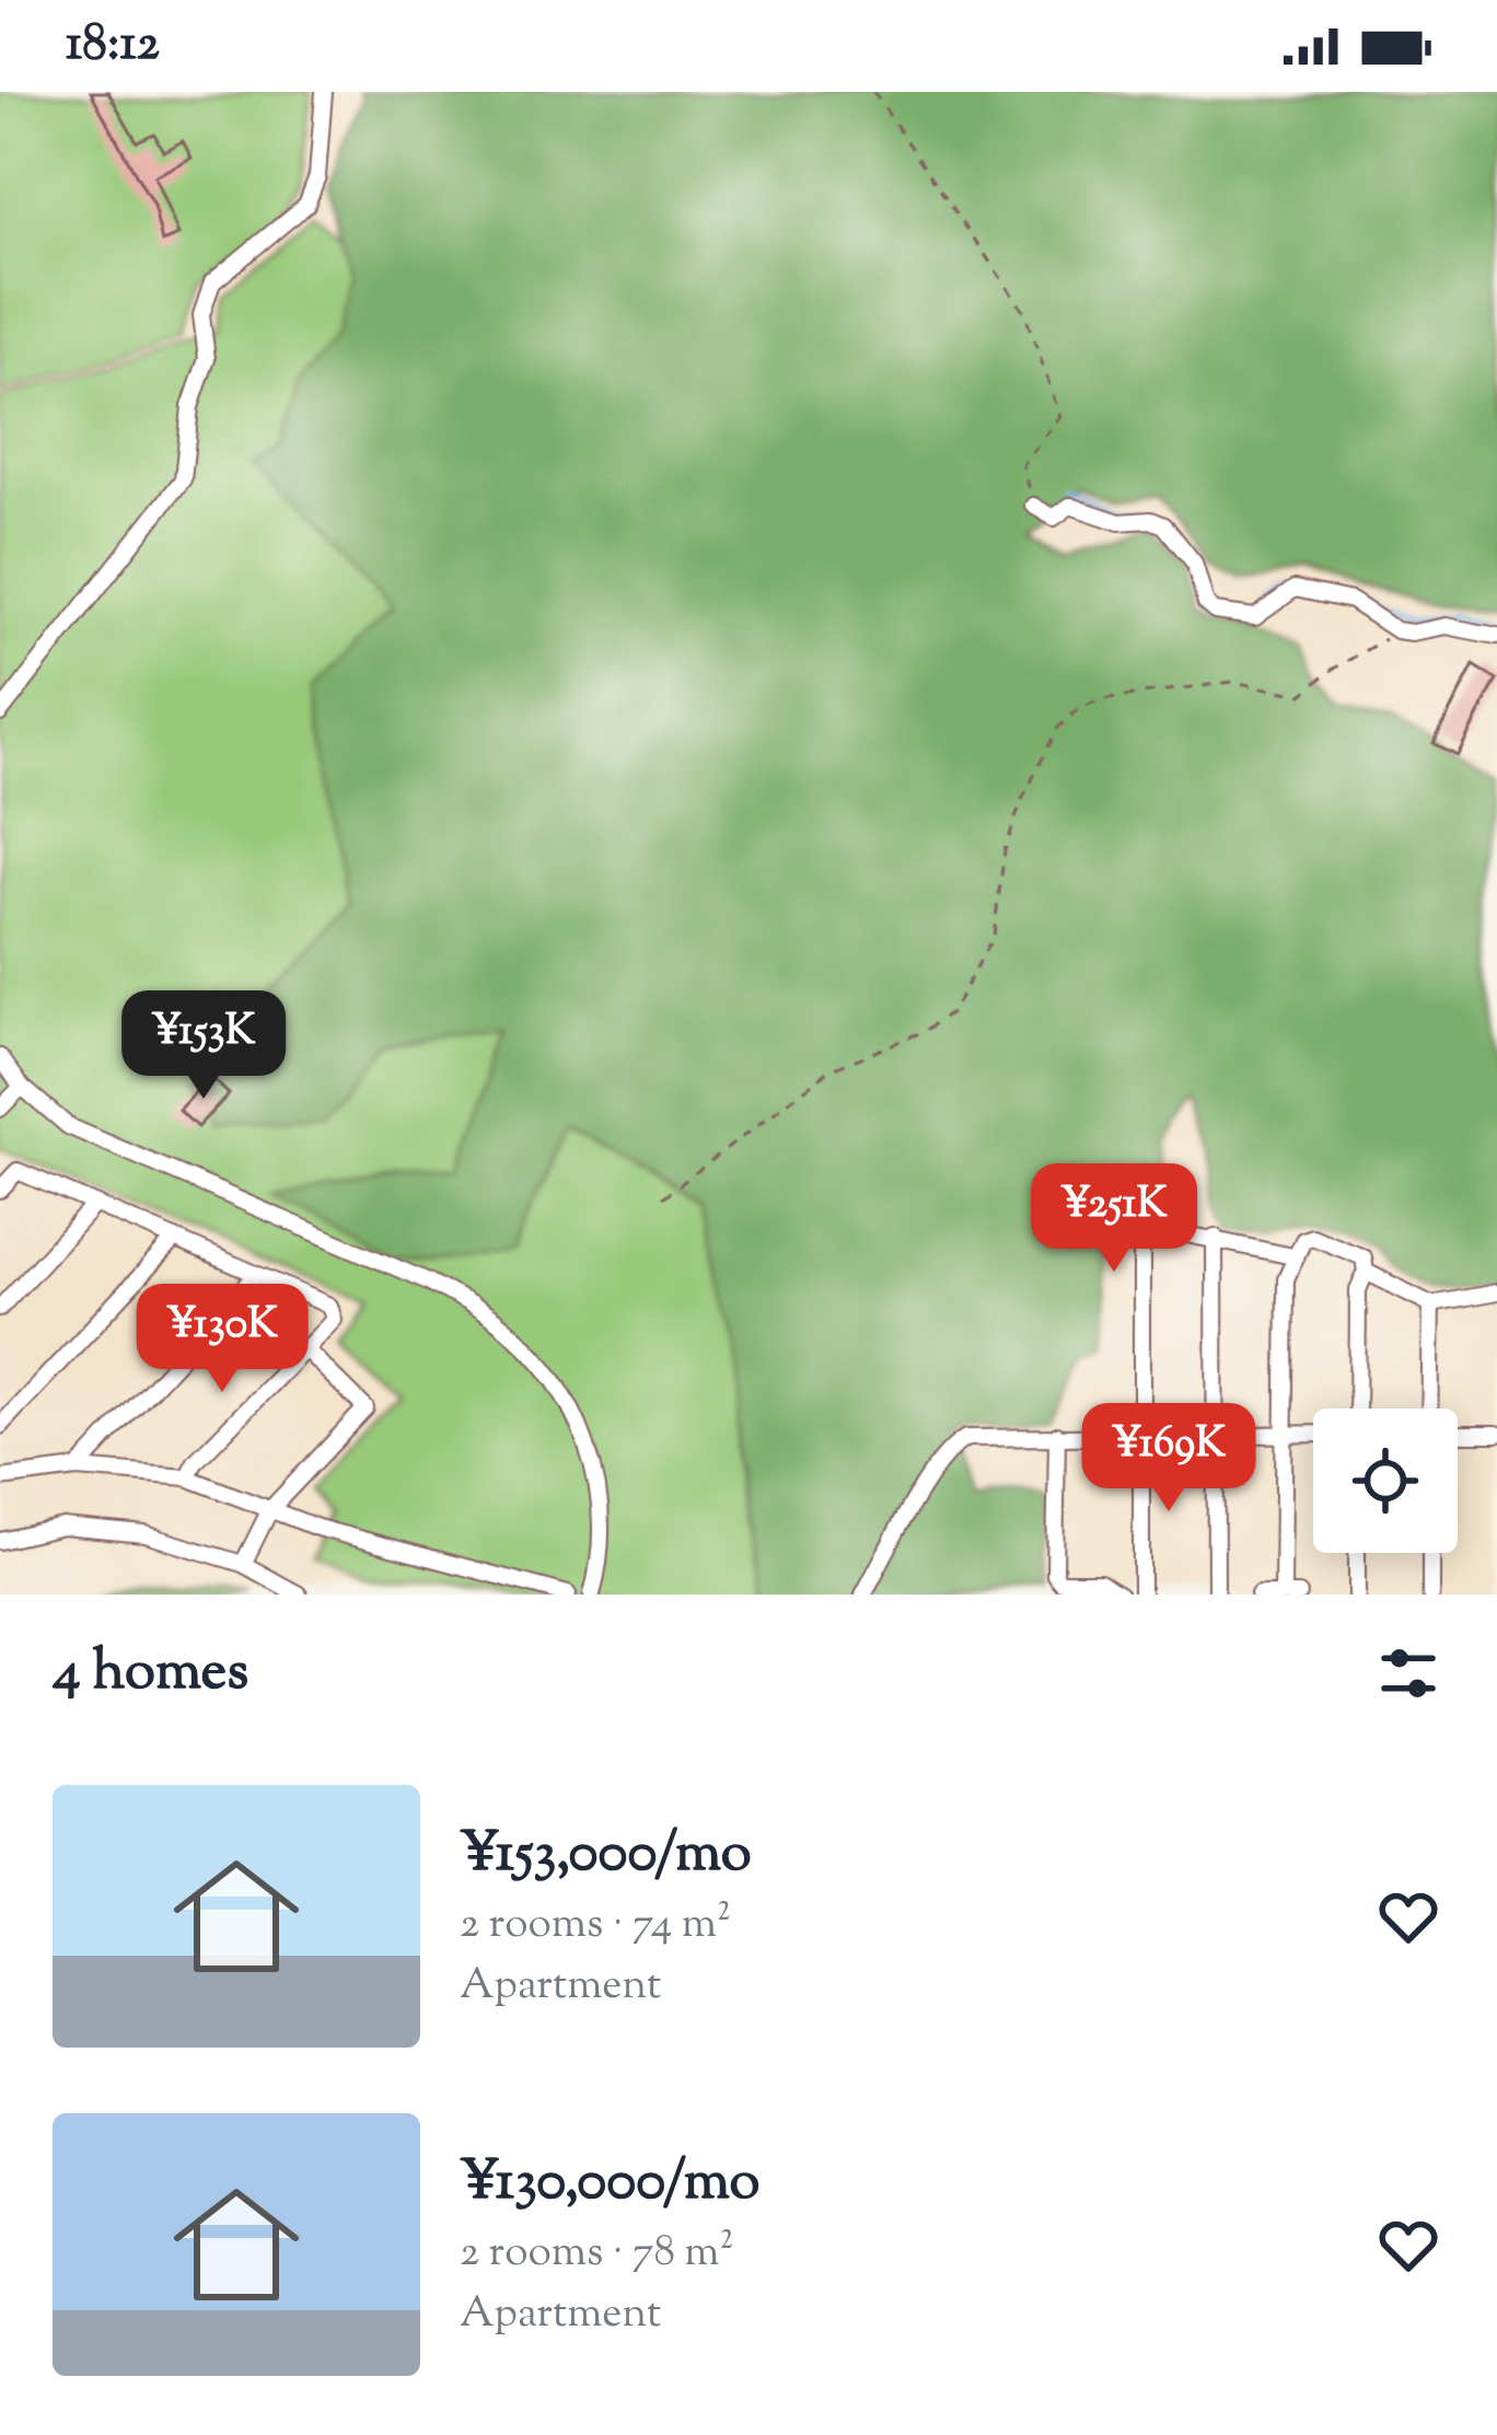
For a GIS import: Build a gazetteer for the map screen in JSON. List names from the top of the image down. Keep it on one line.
{"page":{"status":"18:12","price":["¥153K","¥251K","¥130K","¥169K"],"heading":"4 homes","list":[{"name":"¥153,000/mo","note":"2 rooms · 74 m² · Apartment"},{"name":"¥130,000/mo","note":"2 rooms · 78 m² · Apartment"}]}}
